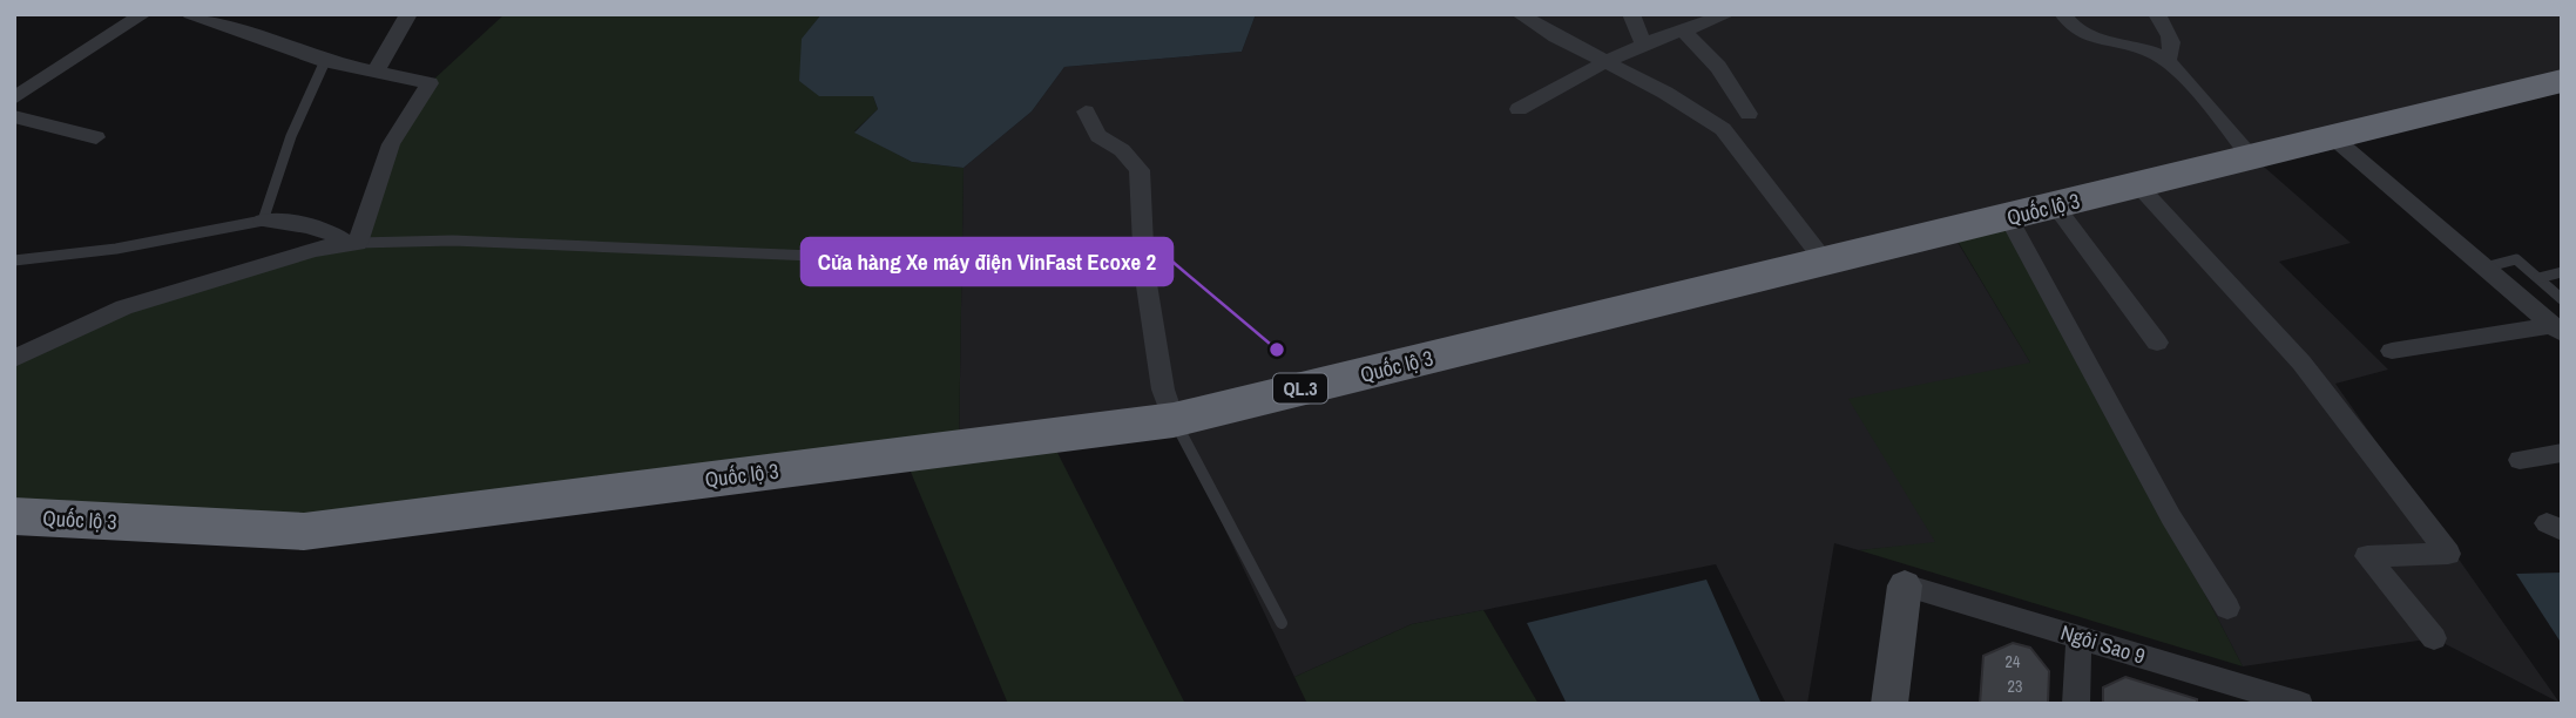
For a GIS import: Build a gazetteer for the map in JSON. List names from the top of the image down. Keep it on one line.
{"streets":{"highway":["Quốc lộ 3","QL.3"],"street":["Ngôi Sao 9"]},"places":["Cửa hàng Xe máy điện VinFast Ecoxe 2"],"house_numbers":["24","23"]}
